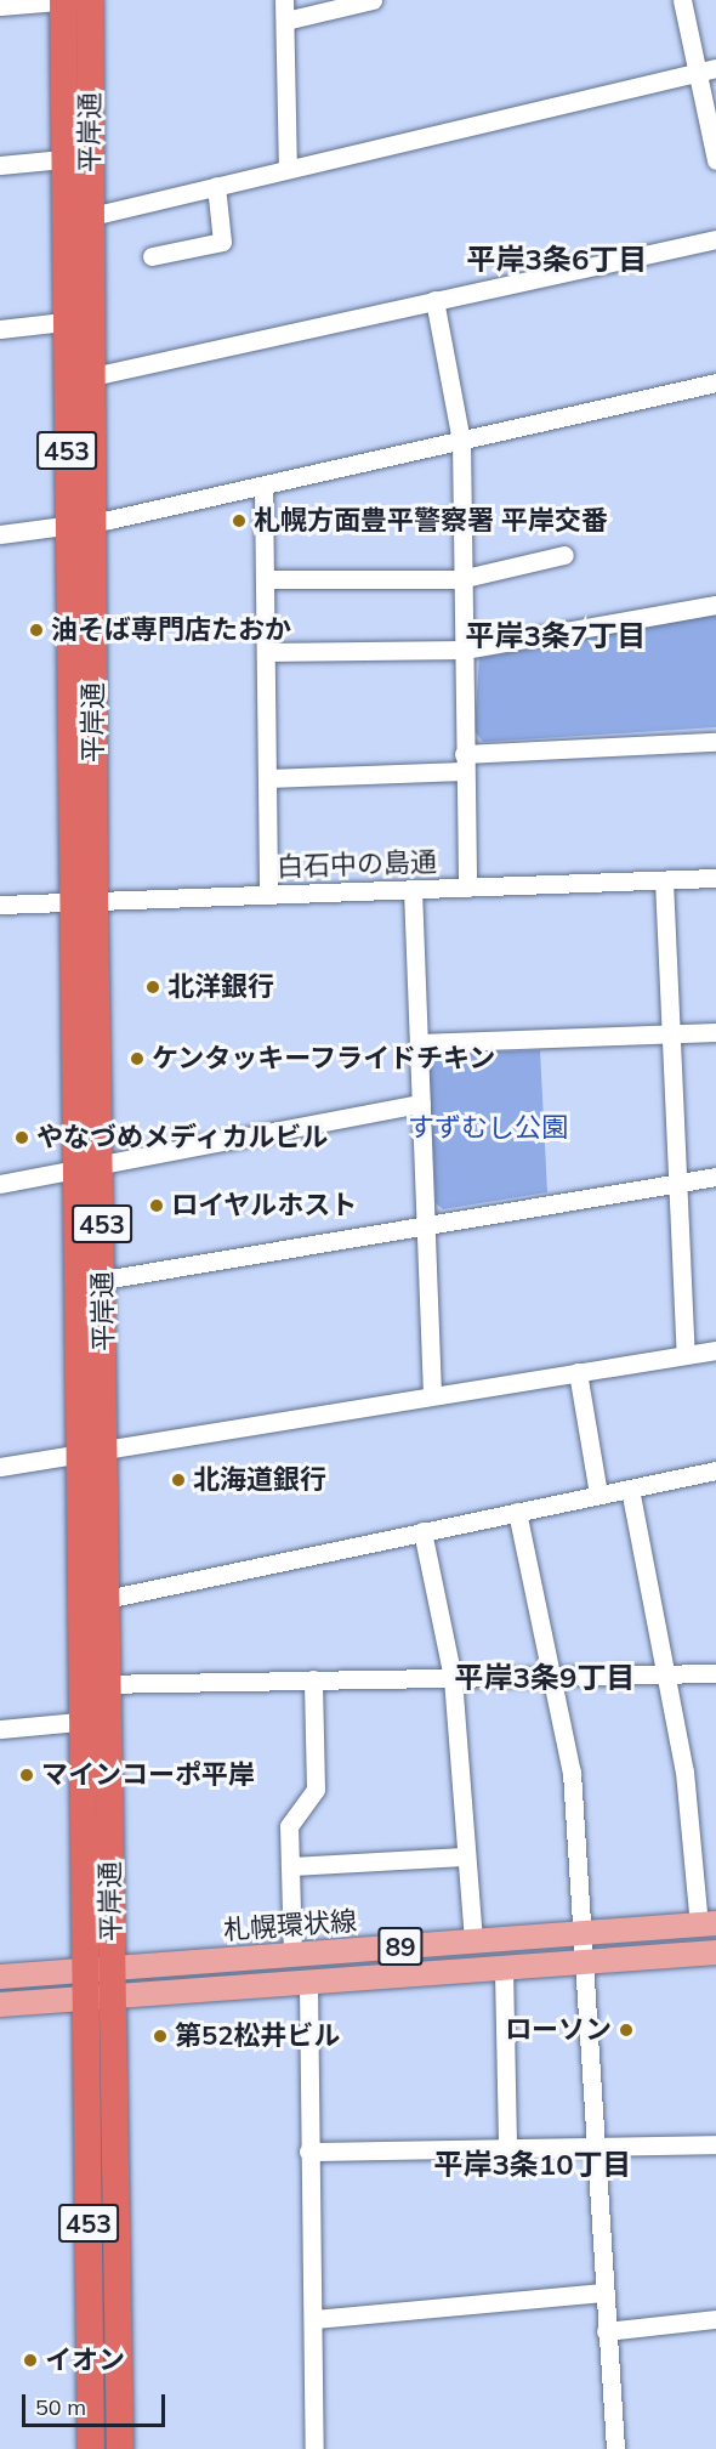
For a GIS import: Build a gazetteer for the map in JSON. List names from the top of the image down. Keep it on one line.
{"streets":{"highway":["平岸通","453"],"main road":["札幌環状線","89"],"street":["白石中の島通"]},"crossings":[["平岸通","白石中の島通"],["平岸通","札幌環状線"]],"districts":["平岸3条6丁目","平岸3条7丁目","平岸3条9丁目","平岸3条10丁目"],"parks":["すずむし公園"],"places":["札幌方面豊平警察署 平岸交番","油そば専門店たおか","北洋銀行","ケンタッキーフライドチキン","やなづめメディカルビル","ロイヤルホスト","北海道銀行","マインコーポ平岸","ローソン","第52松井ビル","イオン"],"scale_bar":"50 m"}
